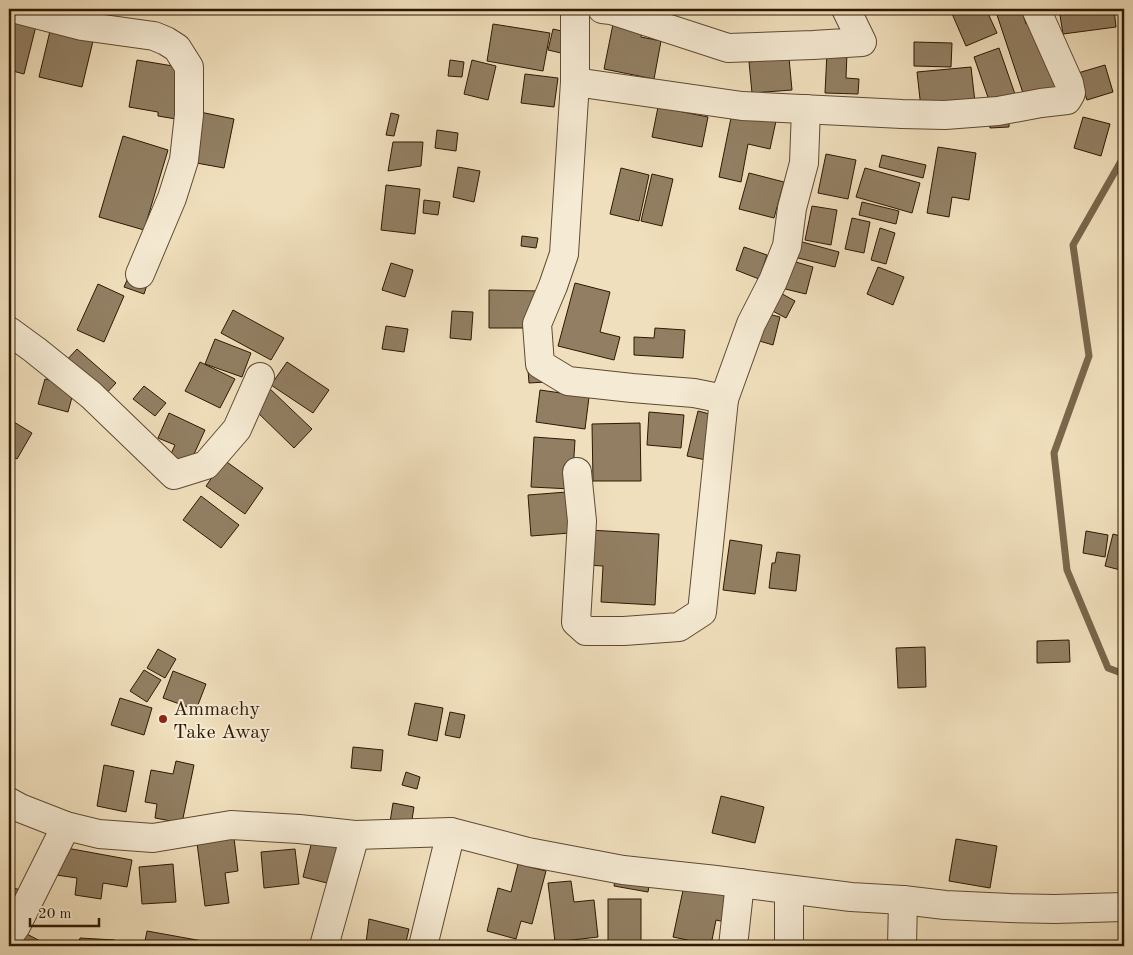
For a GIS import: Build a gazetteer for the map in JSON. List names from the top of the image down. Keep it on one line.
{"places":["Ammachy Take Away"],"scale_bar":"20 m"}
